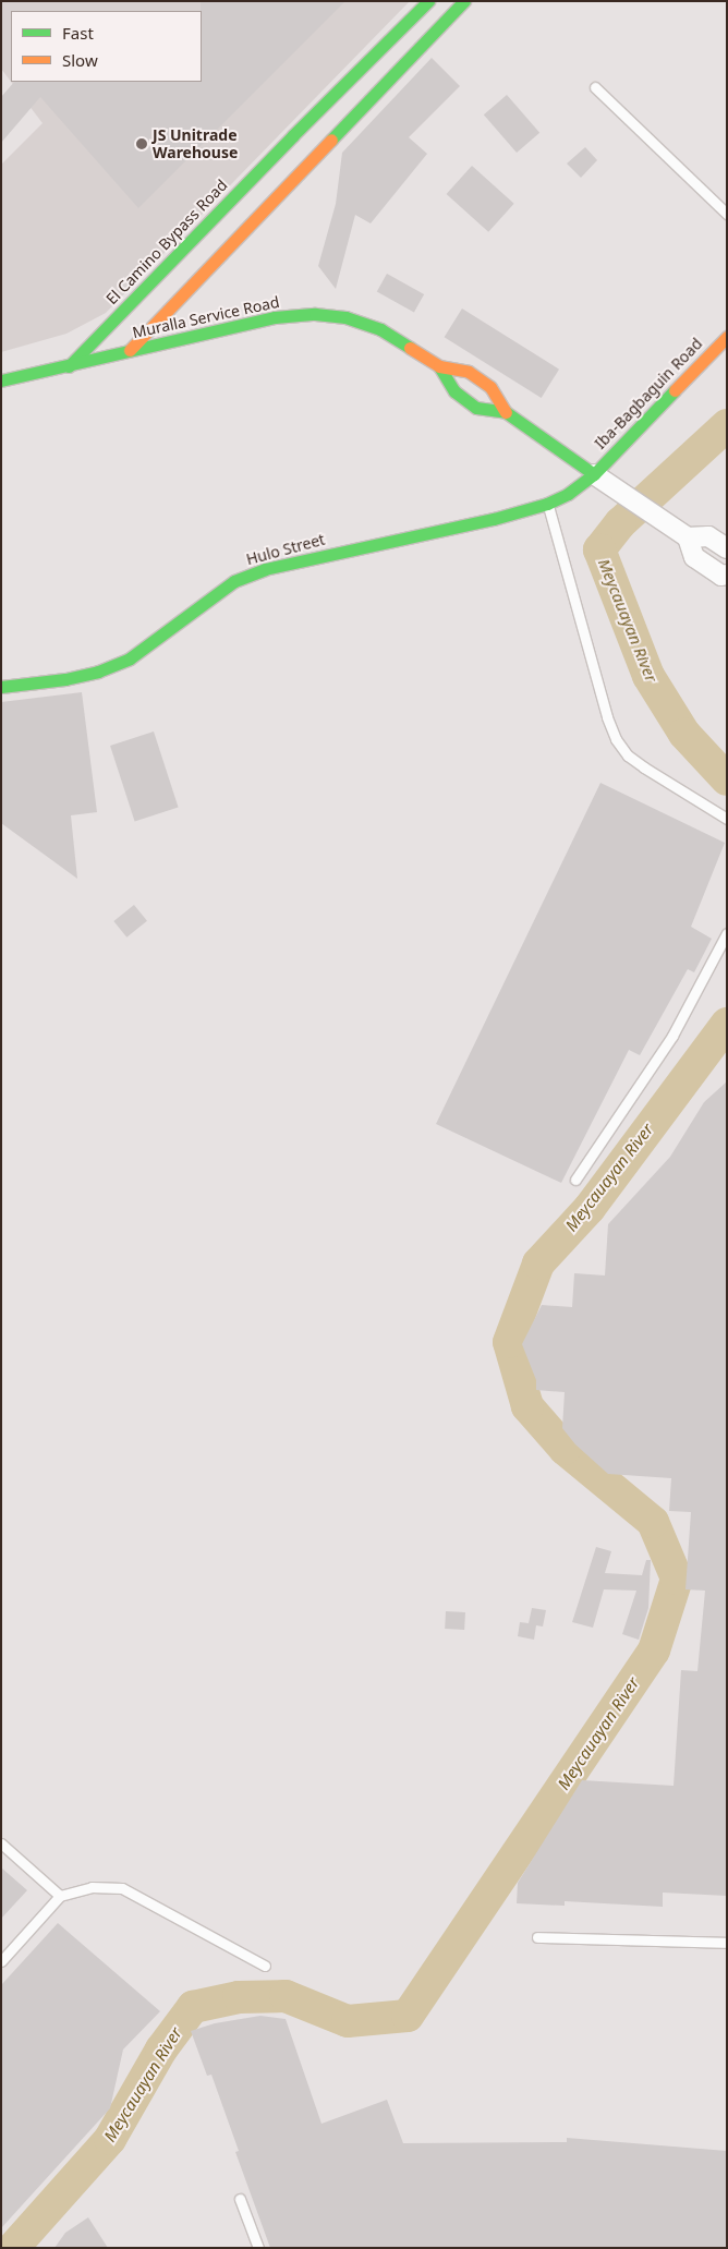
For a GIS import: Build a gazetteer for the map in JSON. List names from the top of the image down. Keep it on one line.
{"streets":{"street":["El Camino Bypass Road","Muralla Service Road","Iba-Bagbaguin Road","Hulo Street"]},"crossings":[["El Camino Bypass Road","Muralla Service Road"],["Muralla Service Road","Iba-Bagbaguin Road"],["Muralla Service Road","Hulo Street"],["Iba-Bagbaguin Road","Hulo Street"]],"water":["Meycauayan River"],"places":["JS Unitrade Warehouse"],"legend":["Fast","Slow"]}
